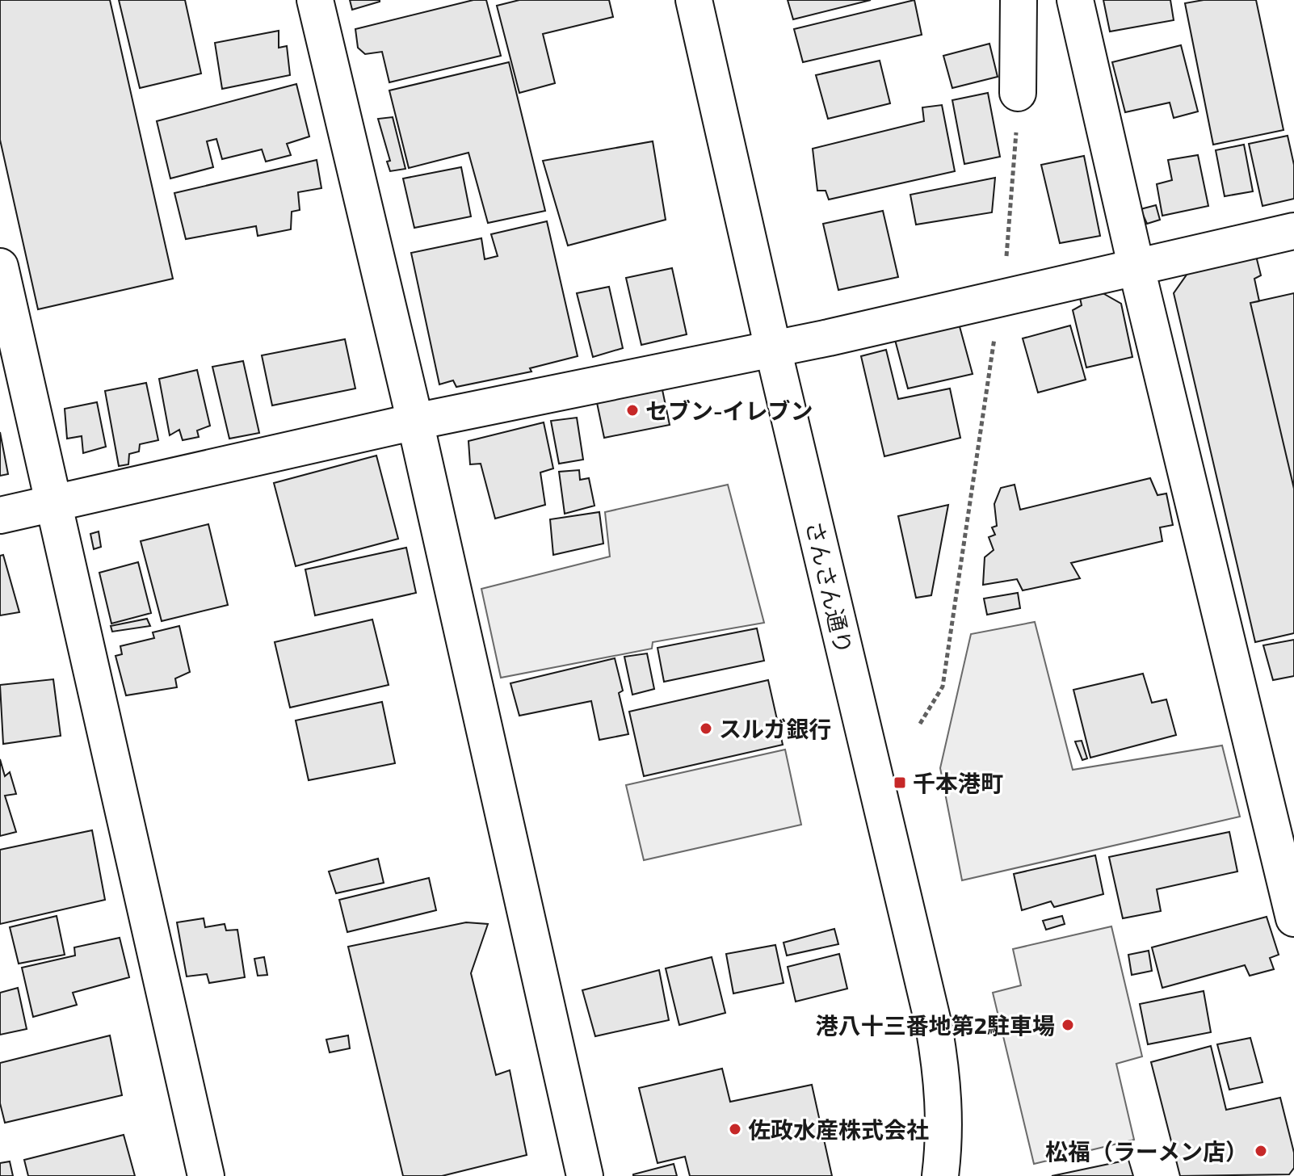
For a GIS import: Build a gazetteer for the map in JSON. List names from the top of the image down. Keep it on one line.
{"streets":{"street":["さんさん通り"]},"places":{"other":["セブン-イレブン","スルガ銀行","港八十三番地第2駐車場","佐政水産株式会社","松福（ラーメン店）"],"transit":["千本港町"]}}
